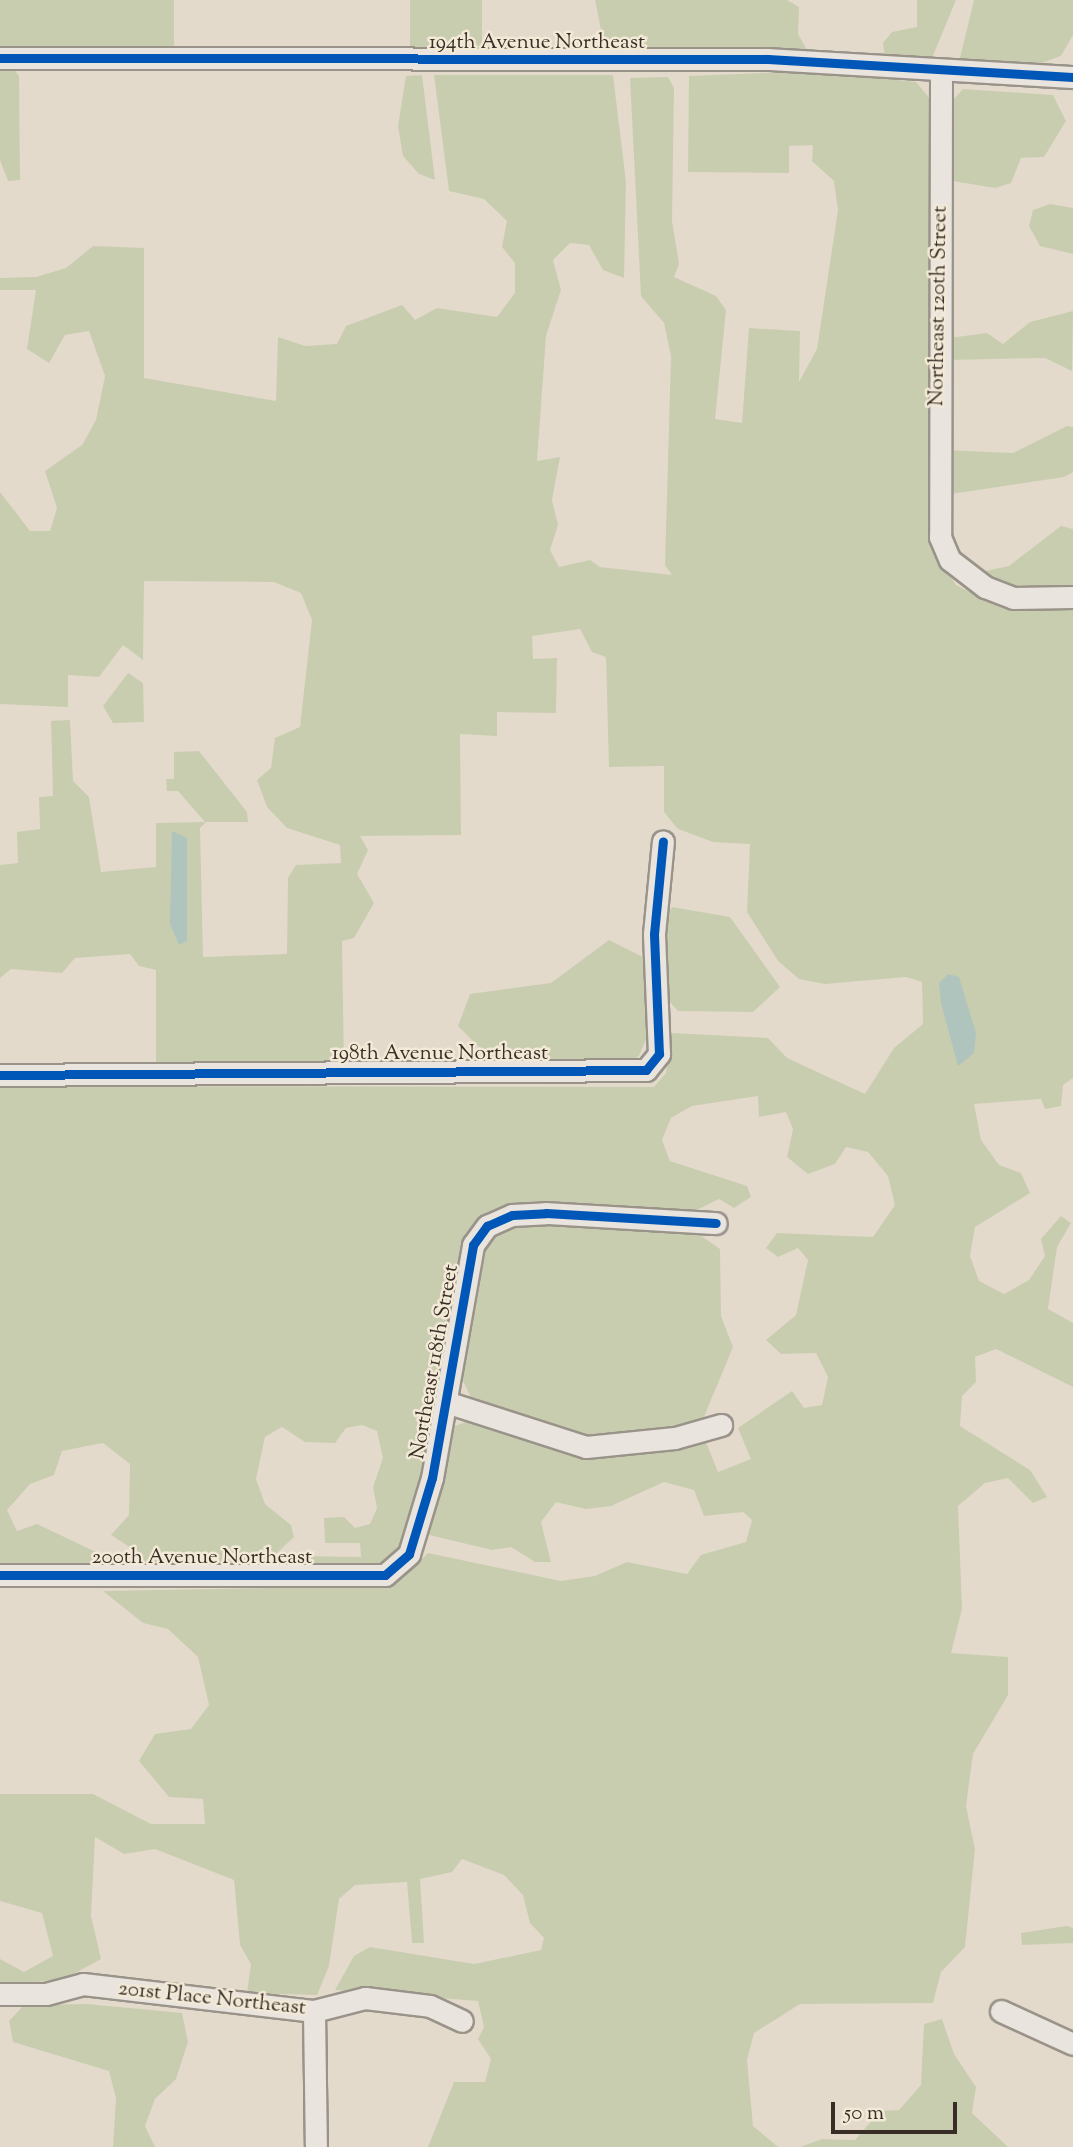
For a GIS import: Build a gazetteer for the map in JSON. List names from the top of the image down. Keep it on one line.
{"streets":{"street":["194th Avenue Northeast","Northeast 120th Street","198th Avenue Northeast","Northeast 118th Street","200th Avenue Northeast","201st Place Northeast"]},"crossings":[["194th Avenue Northeast","Northeast 120th Street"],["Northeast 118th Street","200th Avenue Northeast"]],"scale_bar":"50 m"}
